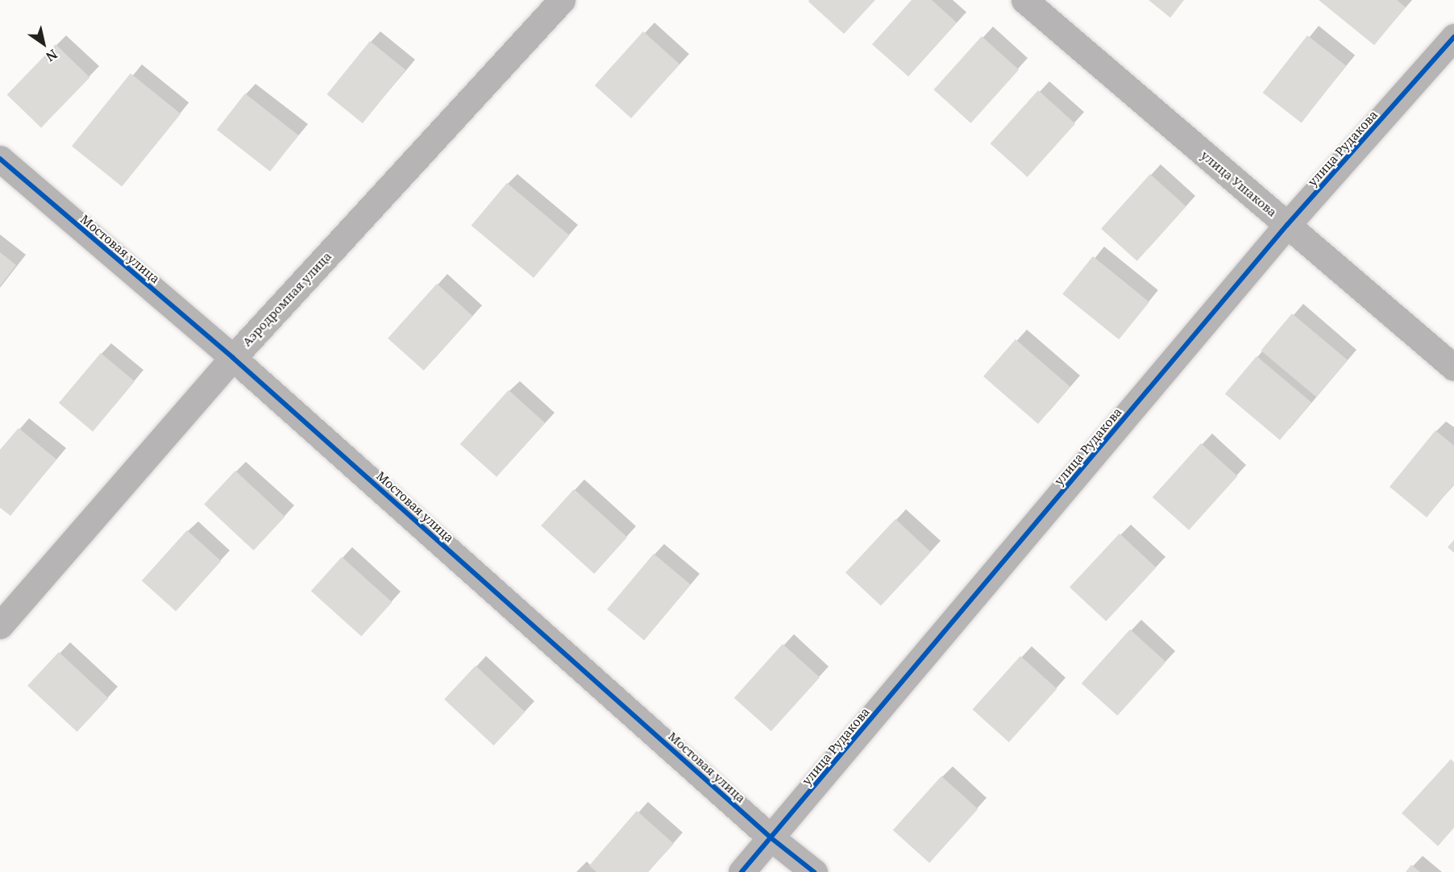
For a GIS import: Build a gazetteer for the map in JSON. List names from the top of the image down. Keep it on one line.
{"streets":{"street":["улица Рудакова","улица Ушакова","Мостовая улица","Аэродромная улица"]},"crossings":[["улица Рудакова","улица Ушакова"],["улица Рудакова","Мостовая улица"],["Мостовая улица","Аэродромная улица"]],"north":"bottom right"}
